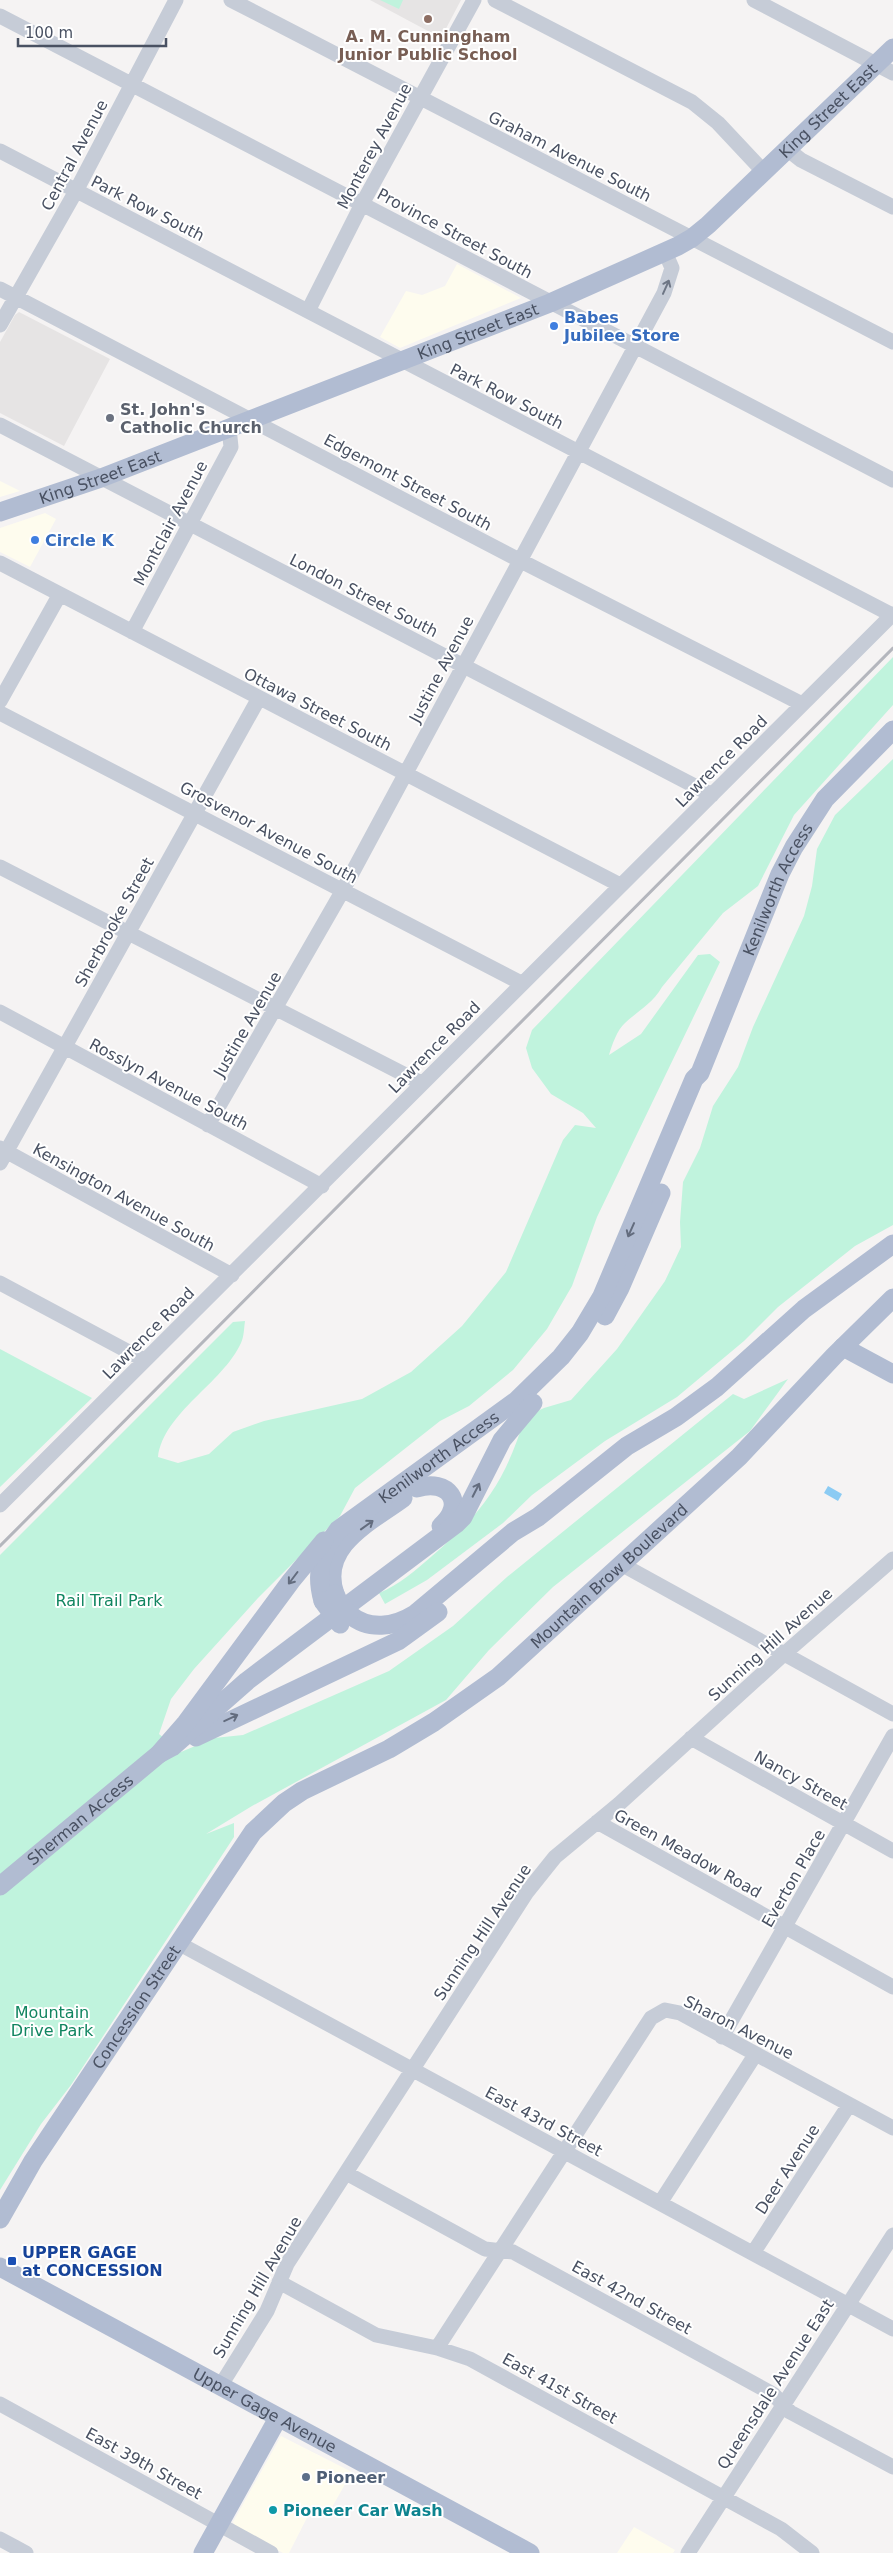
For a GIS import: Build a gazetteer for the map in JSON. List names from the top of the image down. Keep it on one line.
{"streets":{"main road":["King Street East","Kenilworth Access","Mountain Brow Boulevard","Sherman Access","Concession Street","Upper Gage Avenue"],"street":["Monterey Avenue","Central Avenue","Graham Avenue South","Park Row South","Province Street South","Edgemont Street South","Montclair Avenue","London Street South","Justine Avenue","Ottawa Street South","Lawrence Road","Grosvenor Avenue South","Sherbrooke Street","Rosslyn Avenue South","Kensington Avenue South","Sunning Hill Avenue","Nancy Street","Green Meadow Road","Everton Place","Sharon Avenue","East 43rd Street","Deer Avenue","East 42nd Street","Queensdale Avenue East","East 41st Street","East 39th Street"]},"crossings":[["King Street East","Graham Avenue South"],["King Street East","Park Row South"],["King Street East","Province Street South"],["King Street East","Edgemont Street South"],["King Street East","Montclair Avenue"],["King Street East","London Street South"],["King Street East","Justine Avenue"],["Monterey Avenue","Graham Avenue South"],["Monterey Avenue","Park Row South"],["Monterey Avenue","Province Street South"],["Central Avenue","Park Row South"],["Central Avenue","Province Street South"],["Central Avenue","Edgemont Street South"],["Park Row South","Justine Avenue"],["Park Row South","Lawrence Road"],["Province Street South","Justine Avenue"],["Edgemont Street South","Justine Avenue"],["Edgemont Street South","Lawrence Road"],["Montclair Avenue","London Street South"],["Montclair Avenue","Ottawa Street South"],["London Street South","Justine Avenue"],["London Street South","Lawrence Road"],["Justine Avenue","Ottawa Street South"],["Justine Avenue","Grosvenor Avenue South"],["Justine Avenue","Rosslyn Avenue South"],["Ottawa Street South","Lawrence Road"],["Ottawa Street South","Sherbrooke Street"],["Lawrence Road","Grosvenor Avenue South"],["Lawrence Road","Rosslyn Avenue South"],["Lawrence Road","Kensington Avenue South"],["Grosvenor Avenue South","Sherbrooke Street"],["Sherbrooke Street","Rosslyn Avenue South"],["Sherbrooke Street","Kensington Avenue South"],["Mountain Brow Boulevard","Concession Street"],["Sunning Hill Avenue","Nancy Street"],["Sunning Hill Avenue","Green Meadow Road"],["Sunning Hill Avenue","East 43rd Street"],["Sunning Hill Avenue","East 42nd Street"],["Sunning Hill Avenue","East 41st Street"],["Sunning Hill Avenue","Upper Gage Avenue"],["Nancy Street","Everton Place"],["Green Meadow Road","Everton Place"],["Everton Place","Sharon Avenue"],["Concession Street","East 43rd Street"],["Sharon Avenue","East 43rd Street"],["Sharon Avenue","Deer Avenue"],["Sharon Avenue","East 42nd Street"],["Sharon Avenue","East 41st Street"],["East 43rd Street","Deer Avenue"],["East 43rd Street","Queensdale Avenue East"],["East 42nd Street","Queensdale Avenue East"],["Queensdale Avenue East","East 41st Street"]],"parks":["Rail Trail Park","Mountain Drive Park"],"places":{"other":["A. M. Cunningham Junior Public School","Babes Jubilee Store","St. John's Catholic Church","Circle K","Pioneer","Pioneer Car Wash"],"transit":["UPPER GAGE at CONCESSION"]},"scale_bar":"100 m"}
